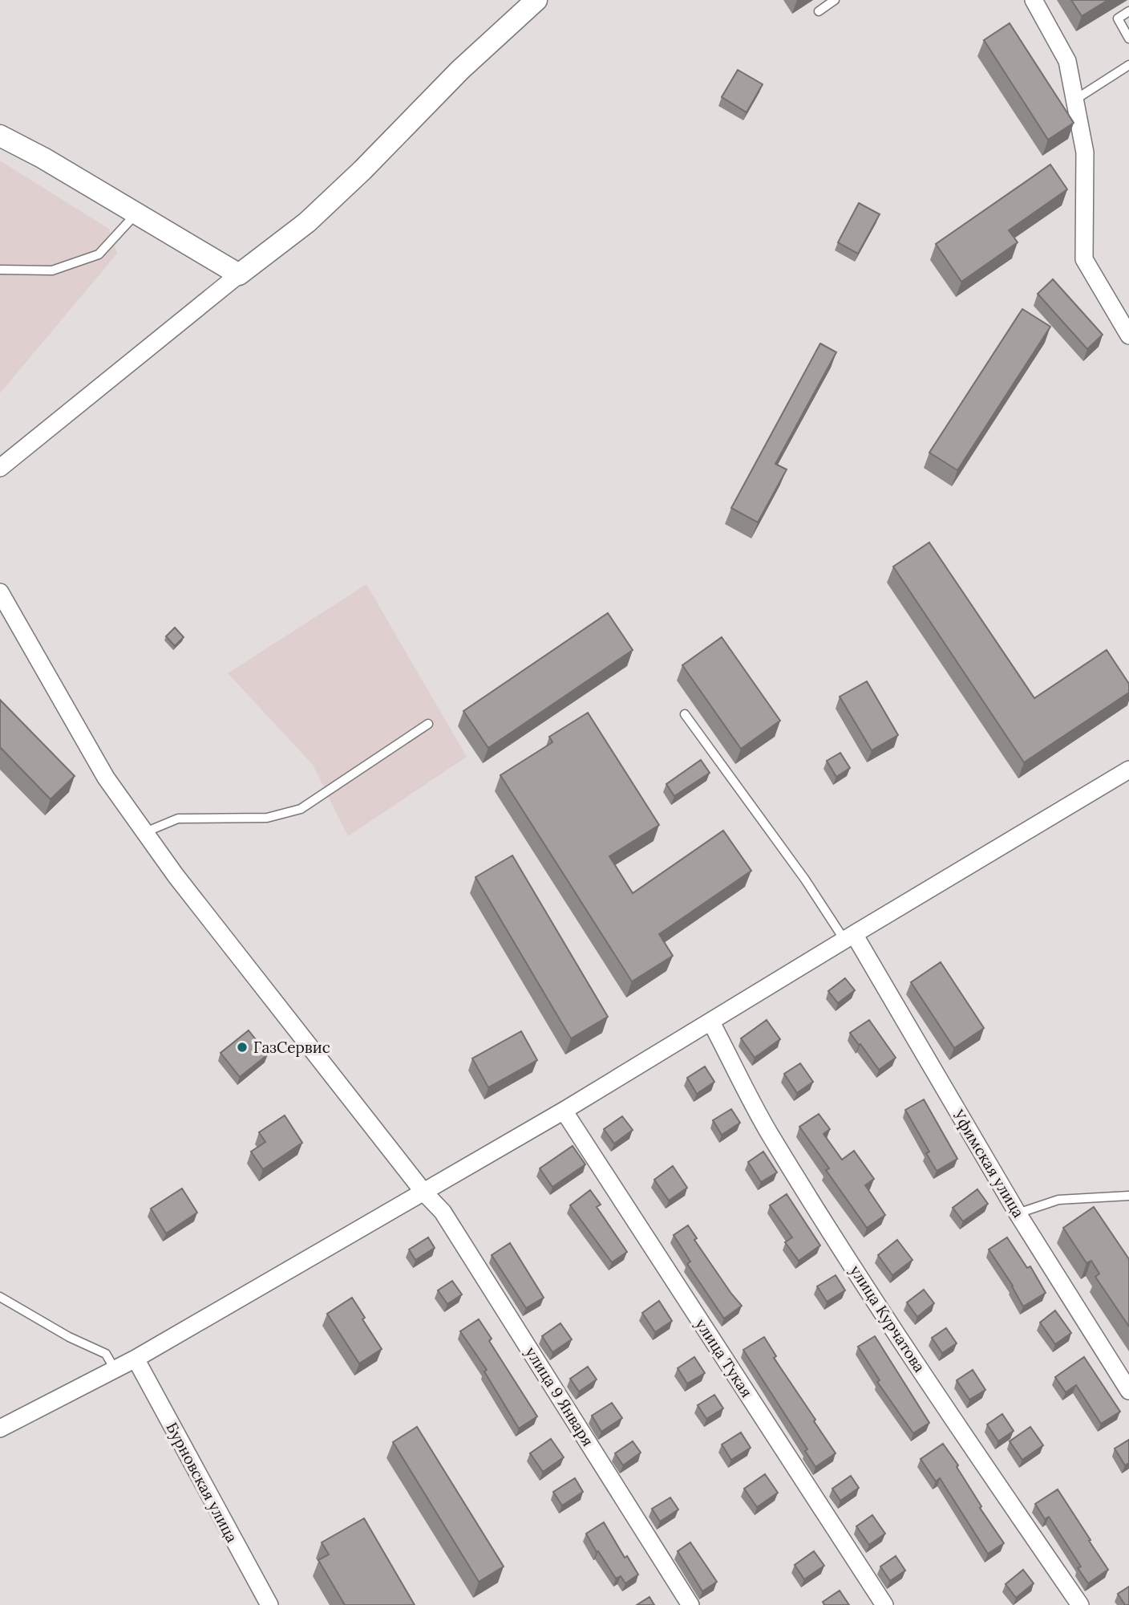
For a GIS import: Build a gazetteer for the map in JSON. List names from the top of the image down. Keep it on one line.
{"streets":{"street":["Уфимская улица","улица Курчатова","улица Тукая","улица 9 Января","Бурновская улица"]},"places":["ГазСервис"]}
